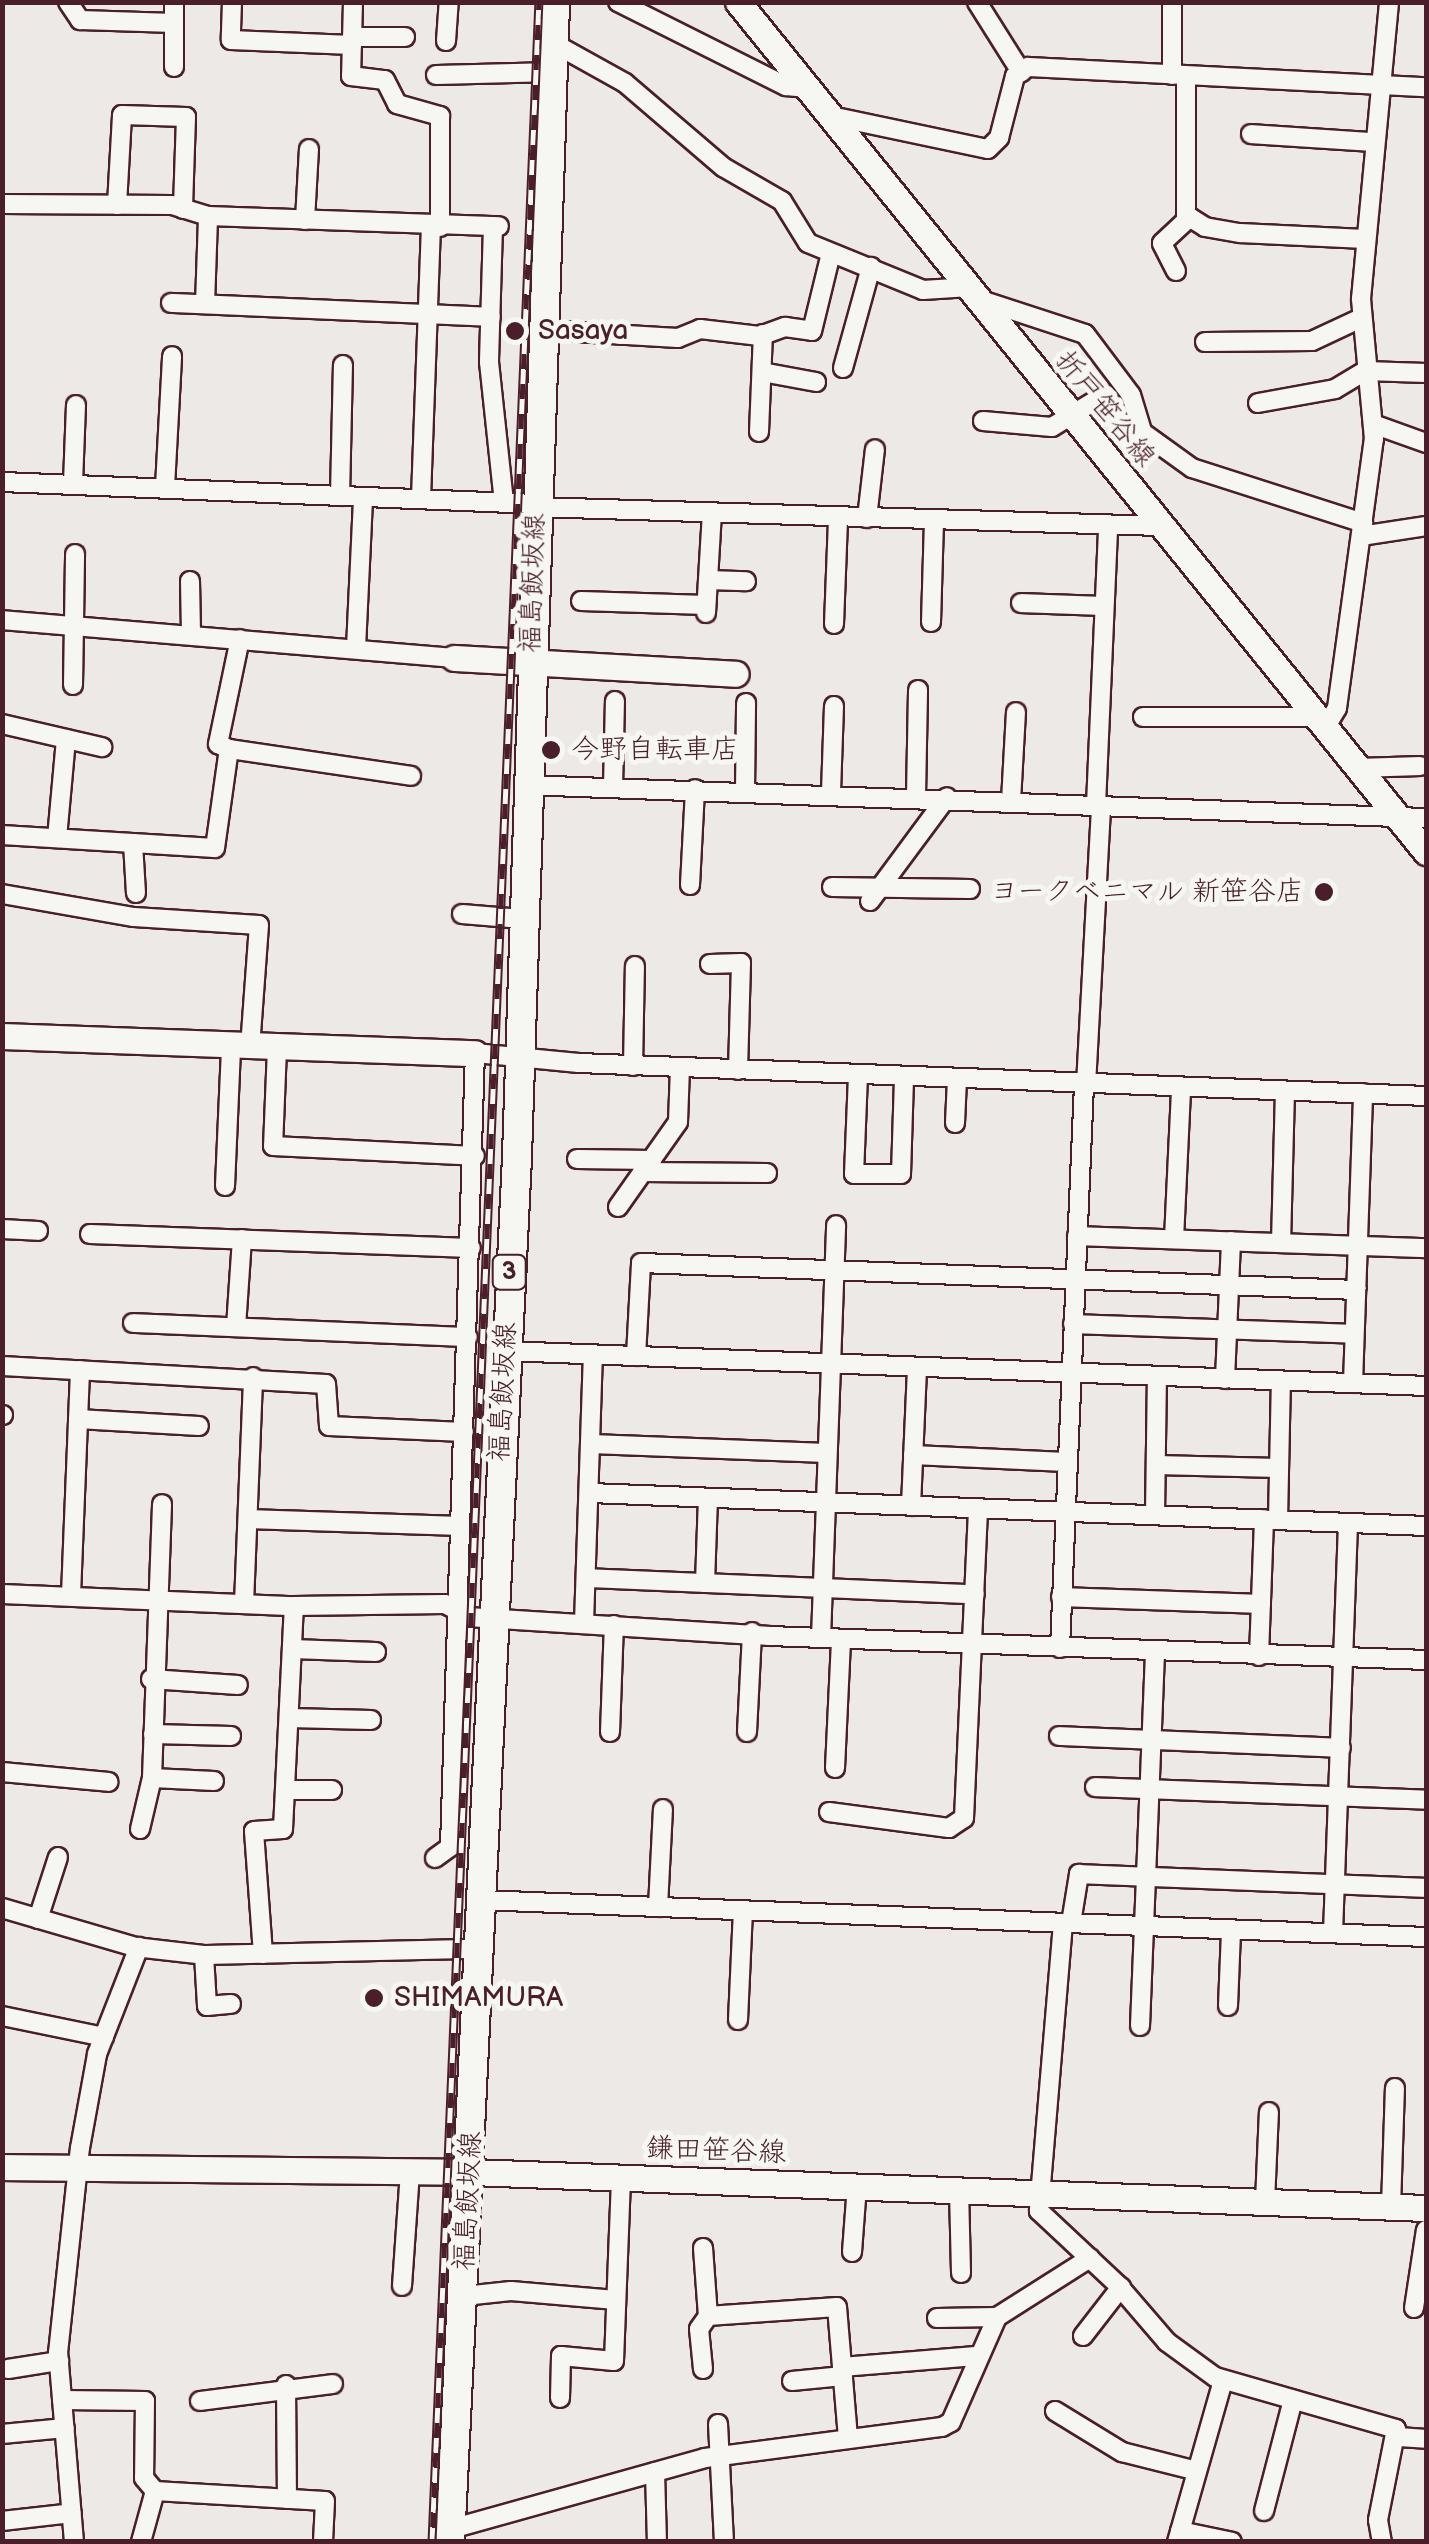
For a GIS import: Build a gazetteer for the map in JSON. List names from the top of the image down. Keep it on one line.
{"streets":{"main road":["福島飯坂線","3"],"street":["折戸笹谷線","鎌田笹谷線"]},"crossings":[["福島飯坂線","鎌田笹谷線"]],"places":["Sasaya","今野自転車店","ヨークベニマル 新笹谷店","SHIMAMURA"]}
